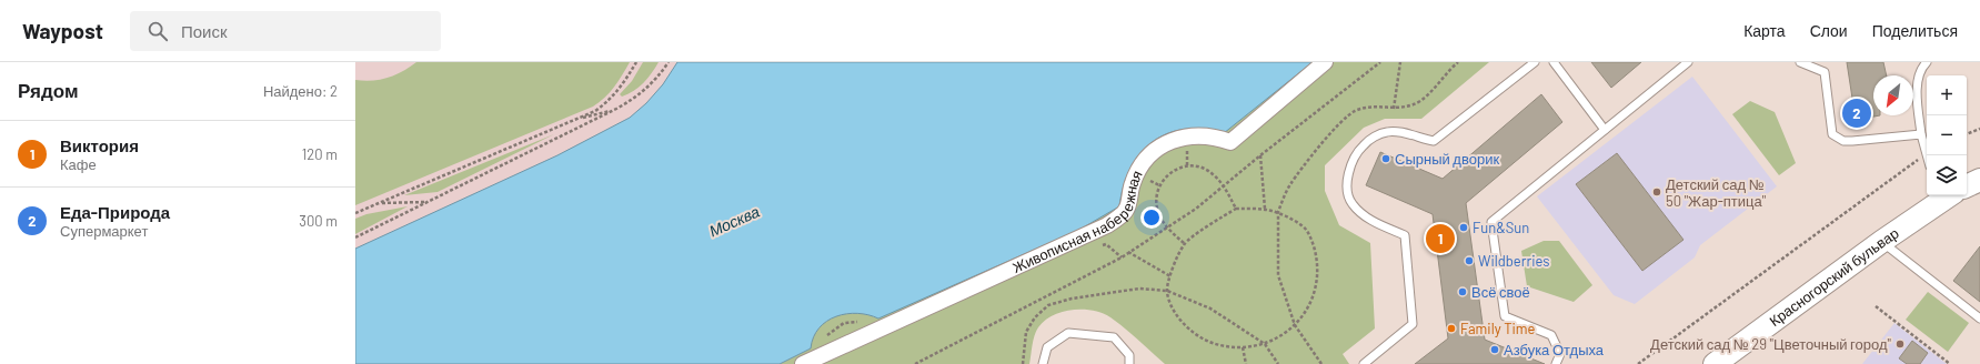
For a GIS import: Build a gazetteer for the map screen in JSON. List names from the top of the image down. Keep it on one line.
{"streets":{"main road":["Красногорский бульвар"],"street":["Живописная набережная"]},"water":["Москва"],"places":["Сырный дворик","Детский сад № 50 \"Жар-птица\"","Fun&Sun","Wildberries","Всё своё","Family Time","Детский сад № 29 \"Цветочный город\"","Азбука Отдыха"],"north":"bottom left","page":{"header":"Waypost","search":"Поиск","nav":["Карта","Слои","Поделиться"],"heading":["Рядом","Найдено: 2"],"map_buttons":["+","−"],"pins":["2","1"],"list":[{"mark":"1","name":"Виктория","note":"Кафе","value":"120 m"},{"mark":"2","name":"Еда-Природа","note":"Супермаркет","value":"300 m"}]}}
